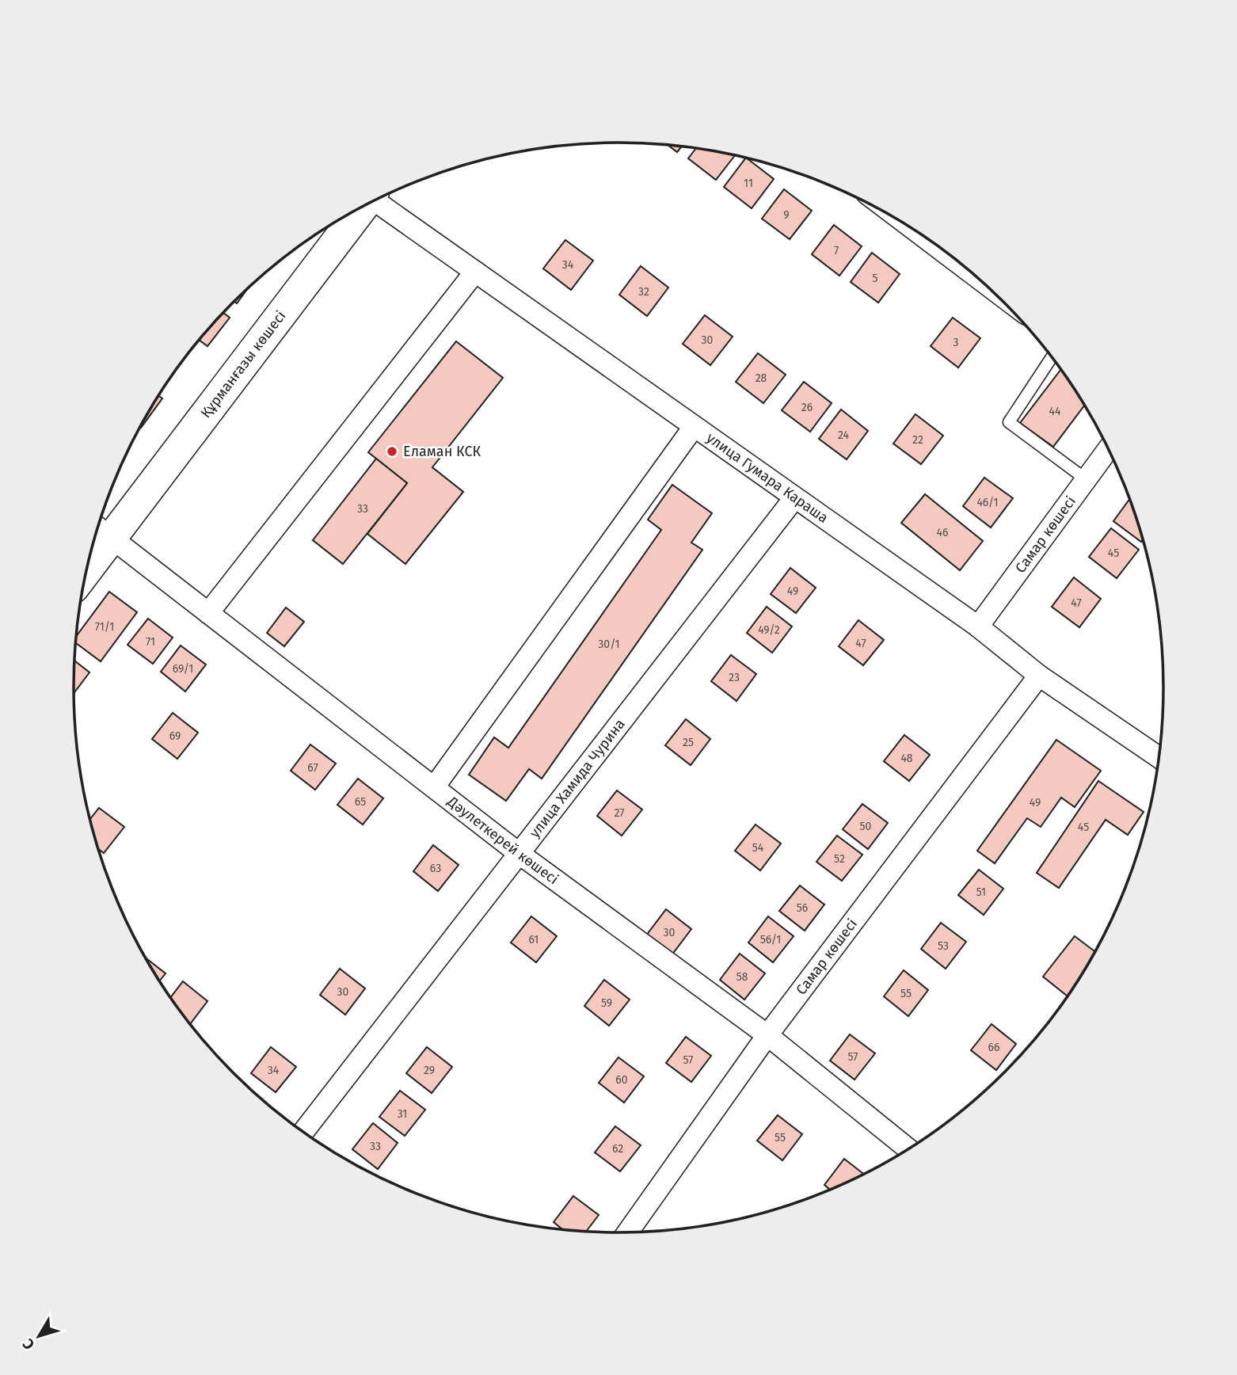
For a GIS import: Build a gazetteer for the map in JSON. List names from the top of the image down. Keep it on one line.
{"streets":{"street":["Құрманғазы көшесі","улица Гумара Караша","Самар көшесі","улица Хамида Чурина","Дәулеткерей көшесі"]},"crossings":[["Құрманғазы көшесі","Дәулеткерей көшесі"],["улица Гумара Караша","Самар көшесі"],["улица Гумара Караша","улица Хамида Чурина"],["Самар көшесі","Дәулеткерей көшесі"],["улица Хамида Чурина","Дәулеткерей көшесі"]],"places":["Еламан КСК"],"house_numbers":["11","9","7","34","5","32","30","3","28","26","44","24","22","46/1","33","46","45","49","47","71/1","49/2","71","47","30/1","69/1","23","69","25","48","67","65","49","27","50","45","54","52","63","51","56","30","61","56/1","53","58","30","55","59","66","57","57","34","29","60","31","55","33","62"],"north":"bottom left"}
